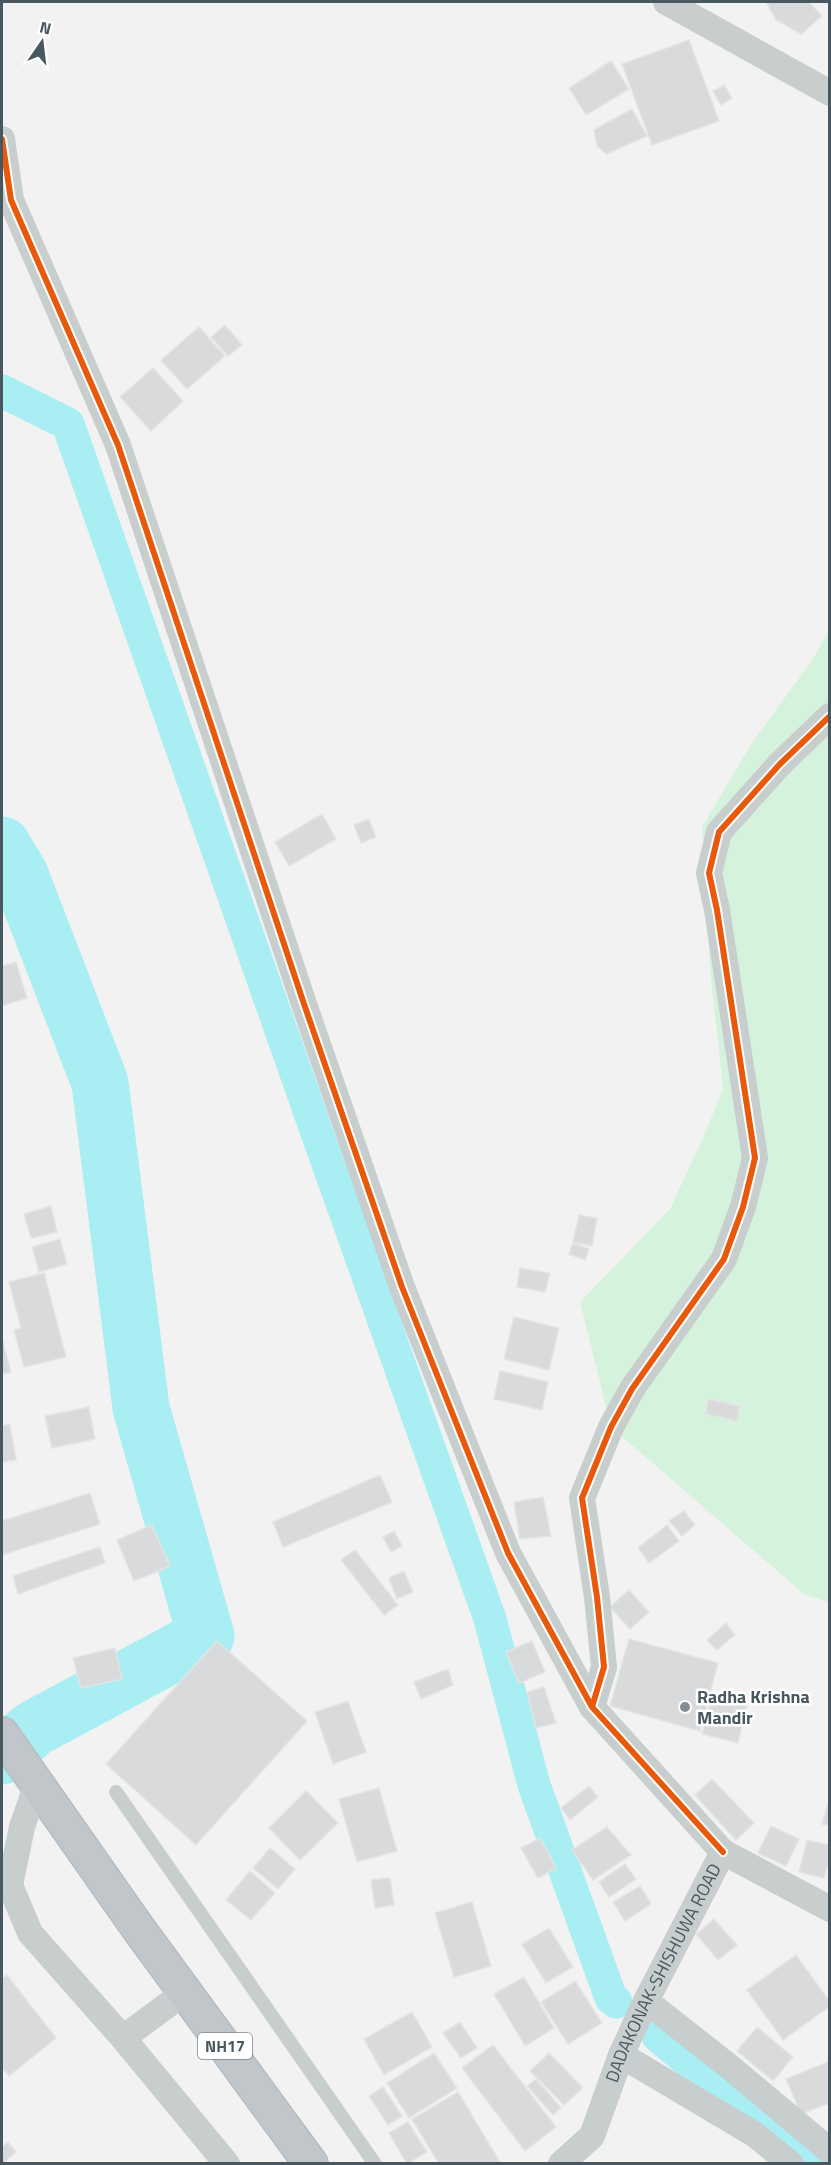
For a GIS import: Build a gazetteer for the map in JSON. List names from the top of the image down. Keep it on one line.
{"streets":{"highway":["NH17"],"street":["DADAKONAK-SHISHUWA ROAD"]},"places":["Radha Krishna Mandir"],"north":"top"}
